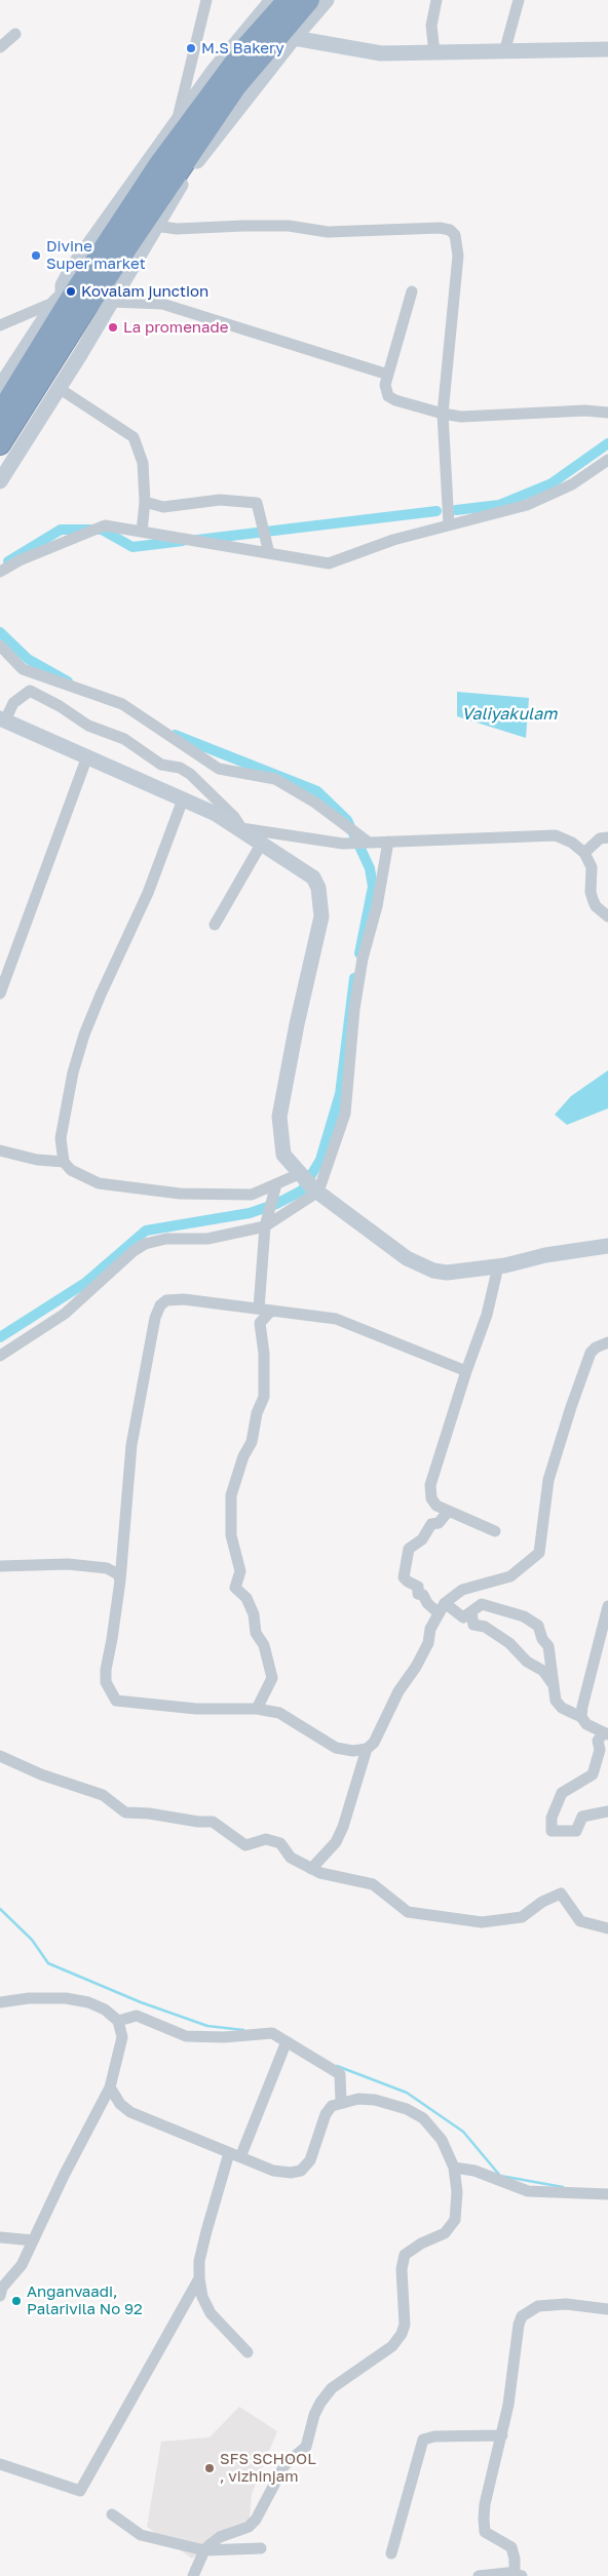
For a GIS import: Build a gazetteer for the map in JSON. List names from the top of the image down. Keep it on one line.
{"water":["Valiyakulam"],"places":["M.S Bakery","Divine Super market","Kovalam junction","La promenade","Anganvaadi, Palarivila No 92","SFS SCHOOL , vizhinjam"]}
